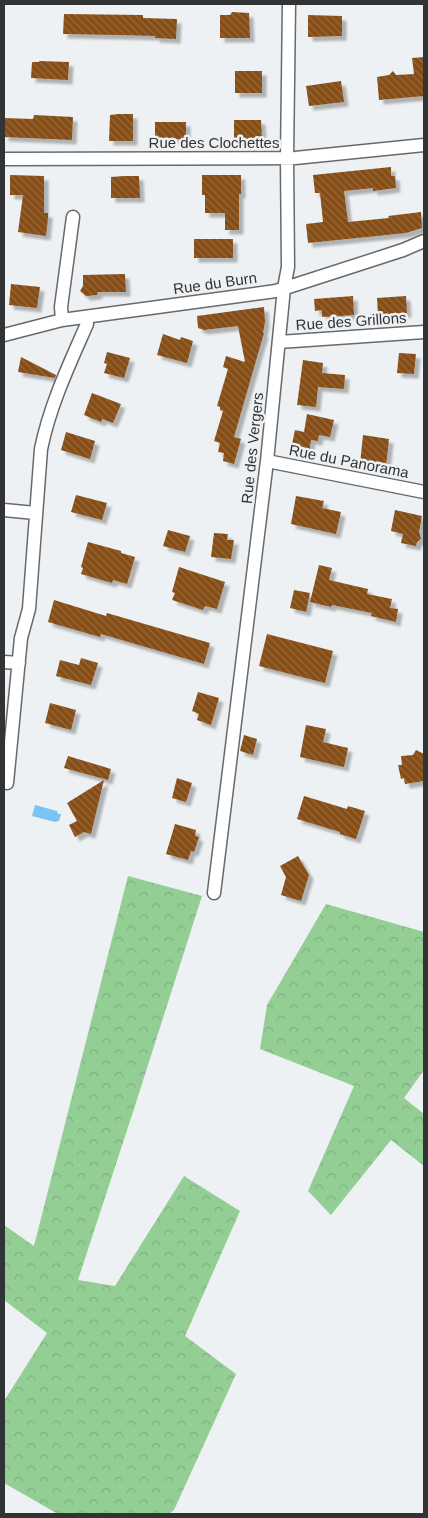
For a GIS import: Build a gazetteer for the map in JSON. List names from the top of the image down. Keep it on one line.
{"streets":{"street":["Rue des Clochettes","Rue du Burn","Rue des Grillons","Rue des Vergers","Rue du Panorama"]},"crossings":[["Rue des Clochettes","Rue des Vergers"],["Rue du Burn","Rue des Vergers"],["Rue des Grillons","Rue des Vergers"],["Rue des Vergers","Rue du Panorama"]]}
